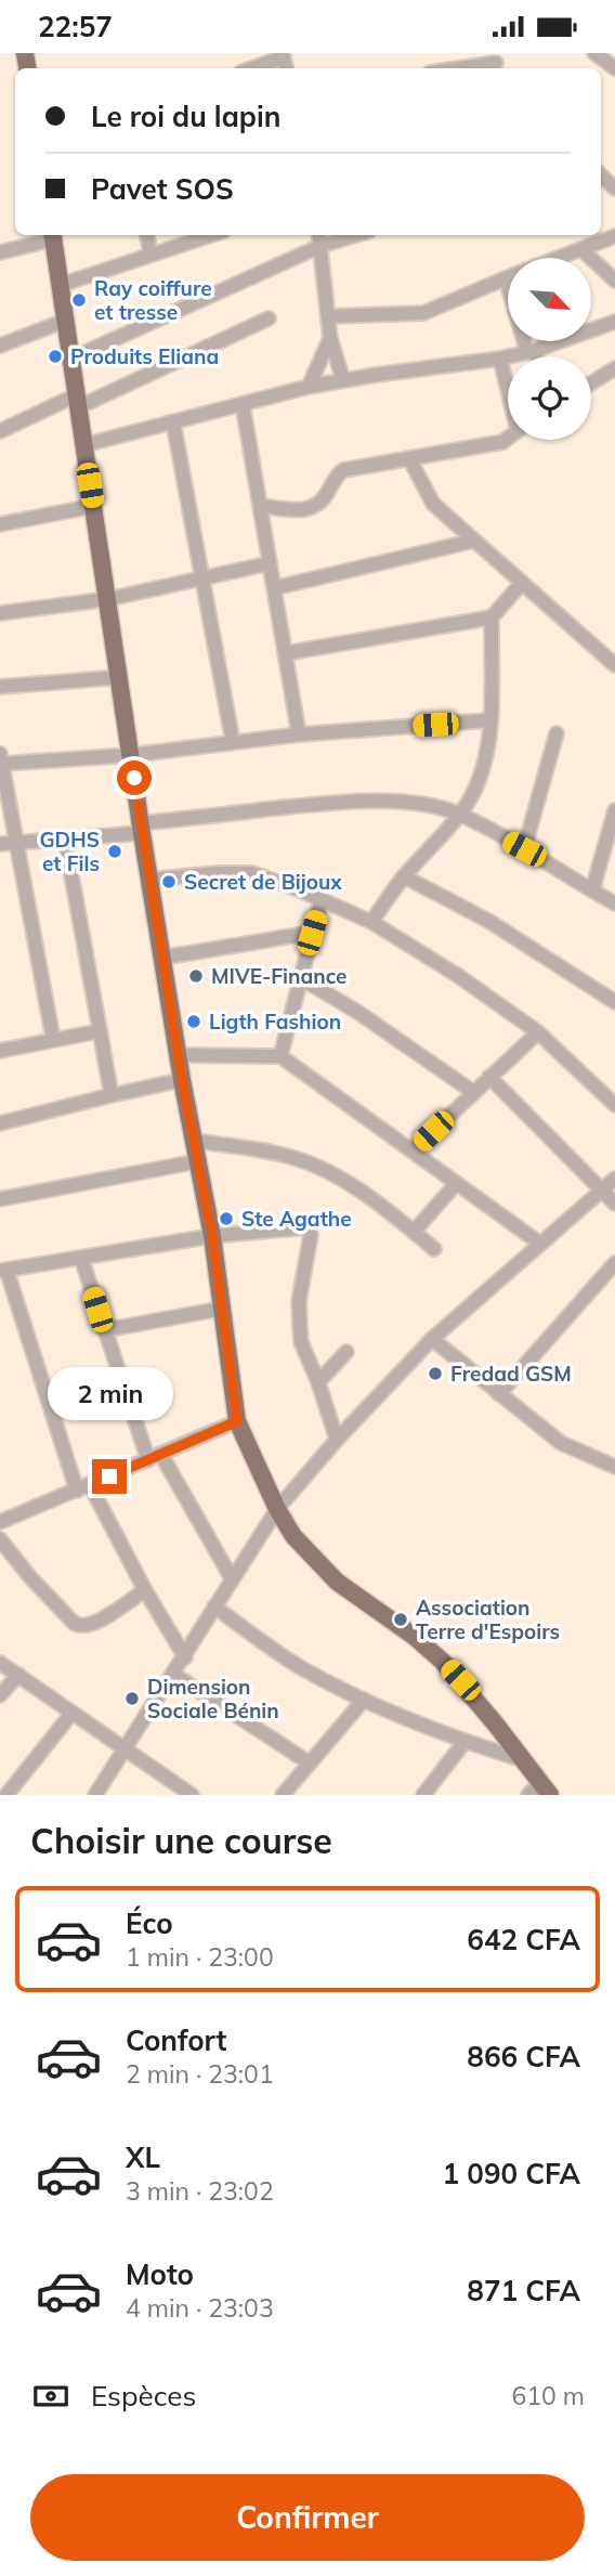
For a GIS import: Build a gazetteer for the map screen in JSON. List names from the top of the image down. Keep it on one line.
{"places":["Ray coiffure et tresse","Produits Eliana","GDHS et Fils","Secret de Bijoux","MIVE-Finance","Ligth Fashion","Ste Agathe","Fredad GSM","Association Terre d'Espoirs","Dimension Sociale Bénin"],"north":"bottom right","page":{"status":"22:57","banner":["Le roi du lapin","Pavet SOS"],"bubble":"2 min","heading":"Choisir une course","list":[{"name":"Éco","note":"1 min · 23:00","value":"642 CFA"},{"name":"Confort","note":"2 min · 23:01","value":"866 CFA"},{"name":"XL","note":"3 min · 23:02","value":"1 090 CFA"},{"name":"Moto","note":"4 min · 23:03","value":"871 CFA"}],"pay":["Espèces","610 m"],"buttons":"Confirmer"}}
